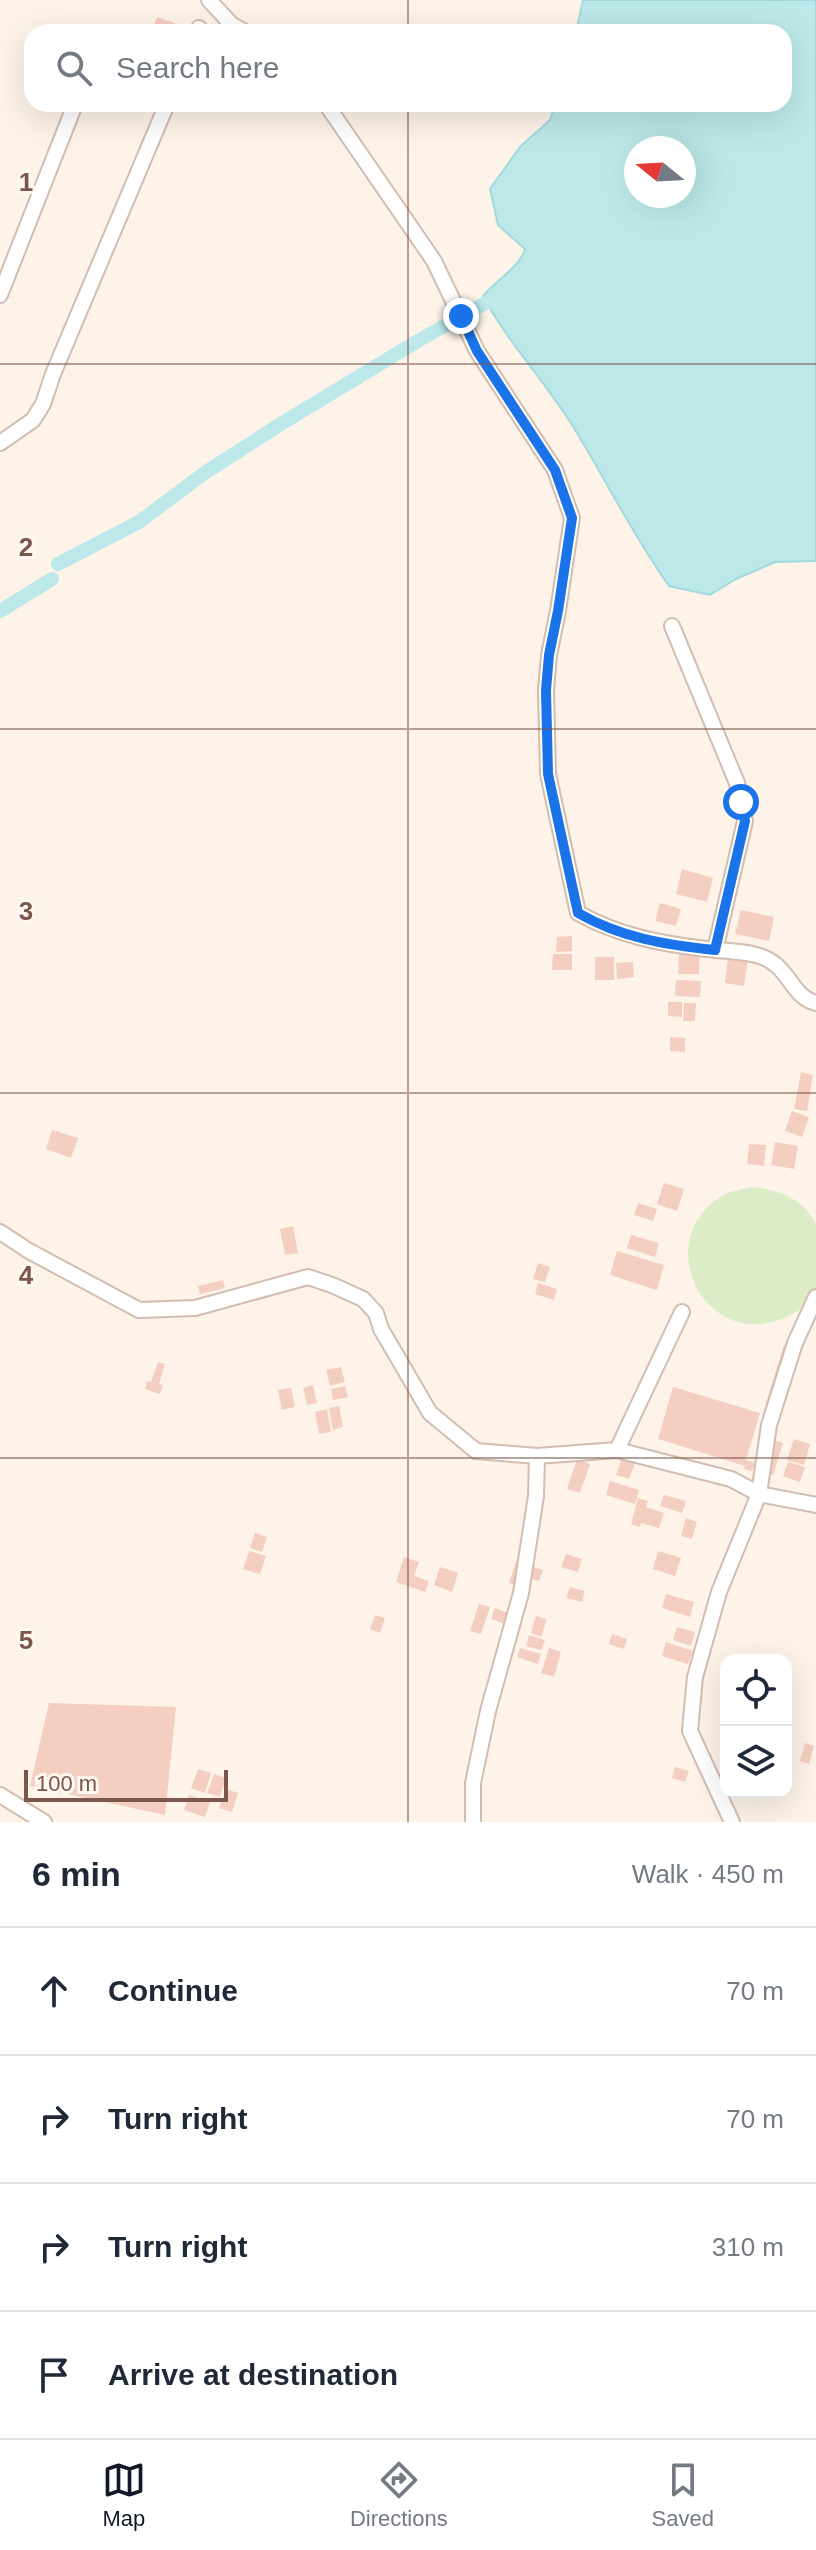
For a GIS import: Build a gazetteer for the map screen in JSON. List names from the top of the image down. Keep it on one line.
{"scale_bar":"100 m","north":"left","page":{"search":"Search here","scale":"100 m","heading":["6 min","Walk · 450 m"],"list":[["Continue","70 m"],["Turn right","70 m"],["Turn right","310 m"],"Arrive at destination"],"nav":["Map","Directions","Saved"]},"grid":{"rows":["1","2","3","4","5"]}}
